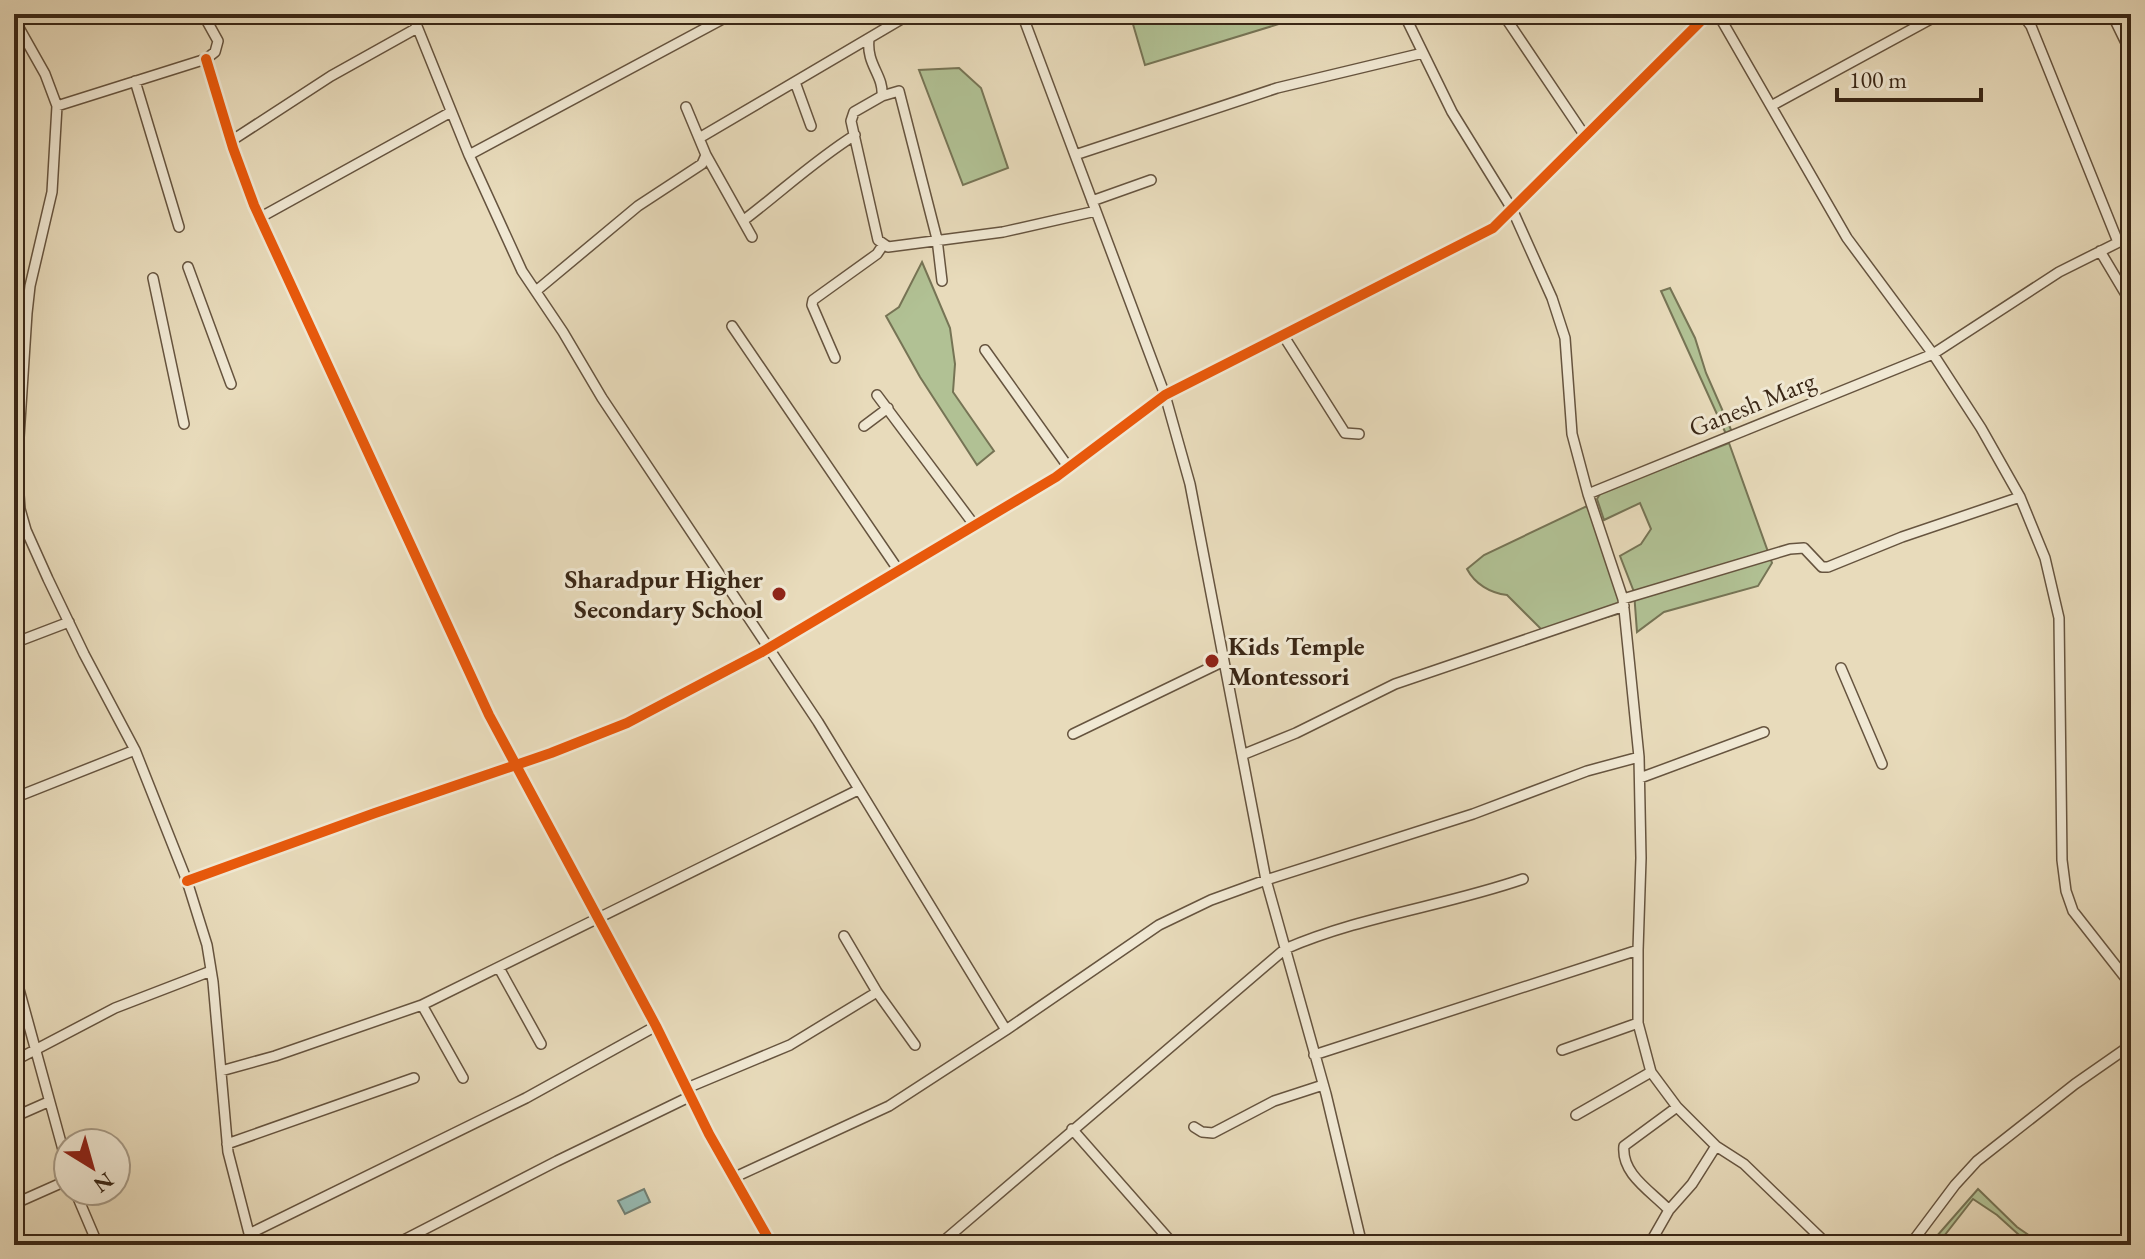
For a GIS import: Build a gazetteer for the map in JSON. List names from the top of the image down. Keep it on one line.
{"streets":{"street":["Ganesh Marg"]},"places":["Sharadpur Higher Secondary School","Kids Temple Montessori"],"scale_bar":"100 m","north":"bottom right"}
